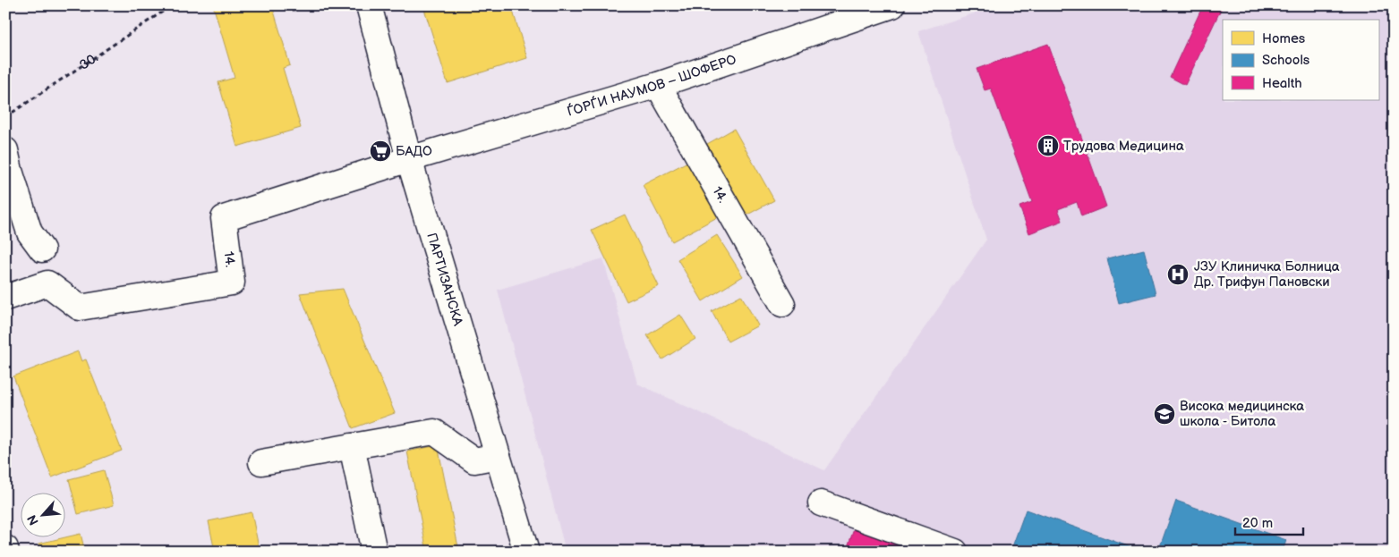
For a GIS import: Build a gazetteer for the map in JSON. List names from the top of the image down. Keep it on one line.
{"streets":{"street":["ЃОРЃИ НАУМОВ – ШОФЕРО","14.","ПАРТИЗАНСКА"],"path":["30."]},"crossings":[["ЃОРЃИ НАУМОВ – ШОФЕРО","14."],["ЃОРЃИ НАУМОВ – ШОФЕРО","ПАРТИЗАНСКА"],["14.","ПАРТИЗАНСКА"]],"places":{"building":["Трудова Медицина"],"supermarket":["БАДО"],"hospital":["ЈЗУ Клиничка Болница Др. Трифун Пановски"],"school or university":["Висока медицинска школа - Битола"]},"legend":["Homes","Schools","Health"],"scale_bar":"20 m","north":"bottom left"}
